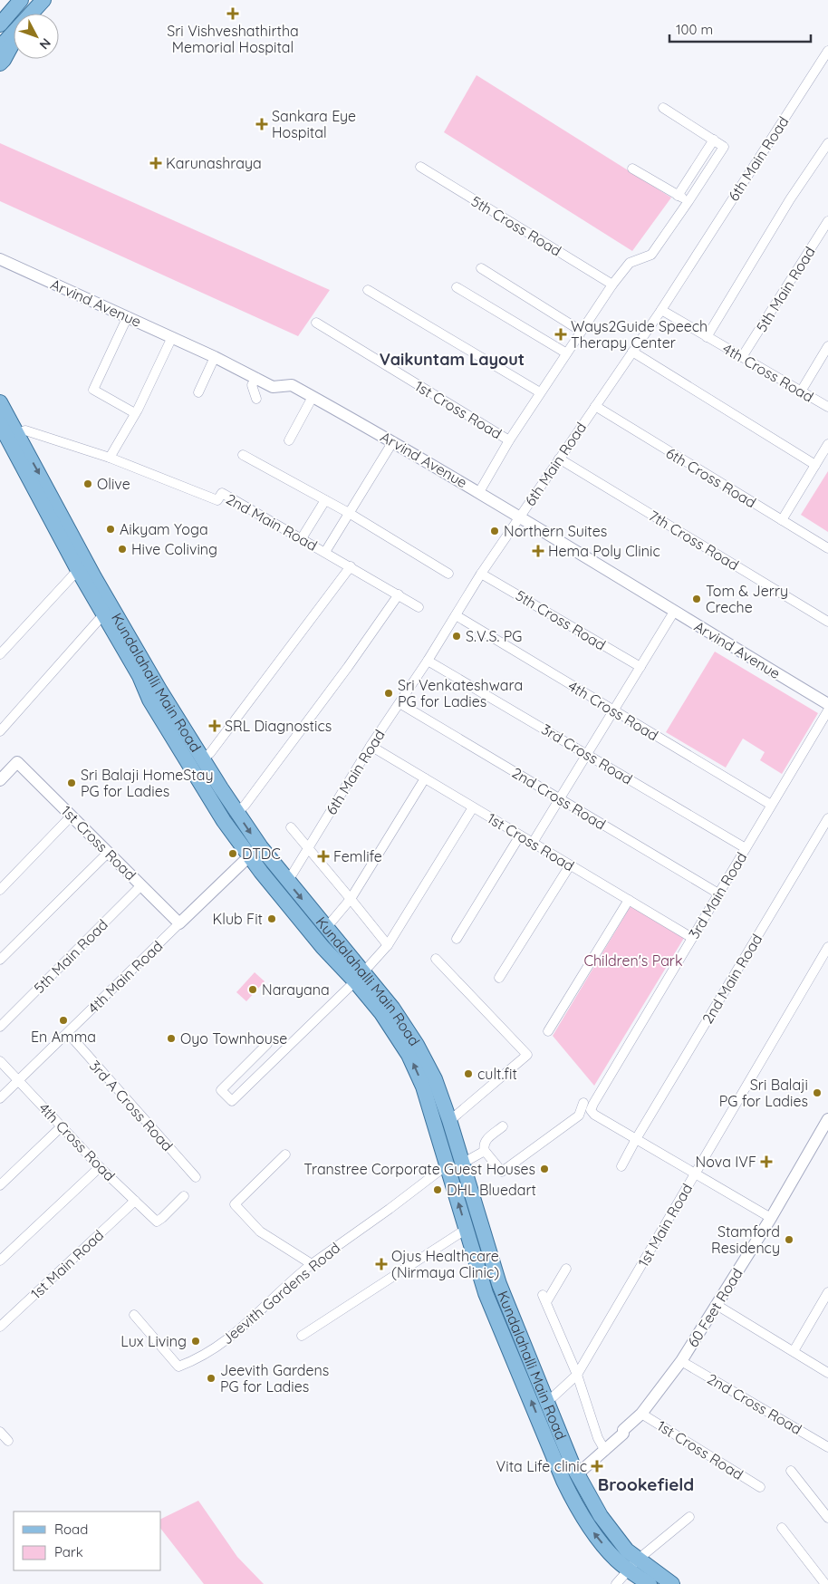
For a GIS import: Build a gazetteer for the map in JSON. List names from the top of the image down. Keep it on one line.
{"streets":{"main road":["Kundalahalli Main Road"],"street":["6th Main Road","5th Cross Road","5th Main Road","Arvind Avenue","4th Cross Road","1st Cross Road","6th Cross Road","2nd Main Road","7th Cross Road","3rd Cross Road","2nd Cross Road","3rd Main Road","4th Main Road","3rd A Cross Road","1st Main Road","Jeevith Gardens Road","60 Feet Road"]},"crossings":[["6th Main Road","5th Cross Road"],["6th Main Road","Arvind Avenue"],["6th Main Road","4th Cross Road"],["6th Main Road","1st Cross Road"],["6th Main Road","6th Cross Road"],["6th Main Road","7th Cross Road"],["6th Main Road","Kundalahalli Main Road"],["6th Main Road","3rd Cross Road"],["6th Main Road","2nd Cross Road"],["5th Main Road","4th Cross Road"],["5th Main Road","1st Cross Road"],["4th Cross Road","3rd Main Road"],["4th Cross Road","4th Main Road"],["4th Cross Road","1st Main Road"],["1st Cross Road","3rd Main Road"],["1st Cross Road","4th Main Road"],["1st Cross Road","60 Feet Road"],["2nd Main Road","Kundalahalli Main Road"],["2nd Main Road","3rd Main Road"],["Kundalahalli Main Road","4th Main Road"],["Kundalahalli Main Road","1st Main Road"],["Kundalahalli Main Road","Jeevith Gardens Road"],["Kundalahalli Main Road","60 Feet Road"],["3rd Cross Road","3rd Main Road"],["2nd Cross Road","3rd Main Road"],["2nd Cross Road","60 Feet Road"],["4th Main Road","3rd A Cross Road"]],"districts":["Vaikuntam Layout","Brookefield"],"parks":["Children's Park"],"places":{"health":["Sri Vishveshathirtha Memorial Hospital","Sankara Eye Hospital","Karunashraya","Ways2Guide Speech Therapy Center","Hema Poly Clinic","SRL Diagnostics","Femlife","Nova IVF","Ojus Healthcare (Nirmaya Clinic)","Vita Life clinic"],"other":["Olive","Aikyam Yoga","Northern Suites","Hive Coliving","Tom & Jerry Creche","S.V.S. PG","Sri Venkateshwara PG for Ladies","Sri Balaji HomeStay PG for Ladies","DTDC","Klub Fit","Narayana","En Amma","Oyo Townhouse","cult.fit","Sri Balaji PG for Ladies","Transtree Corporate Guest Houses","DHL Bluedart","Stamford Residency","Lux Living","Jeevith Gardens PG for Ladies"]},"legend":["Road","Park"],"scale_bar":"100 m","north":"bottom right"}
